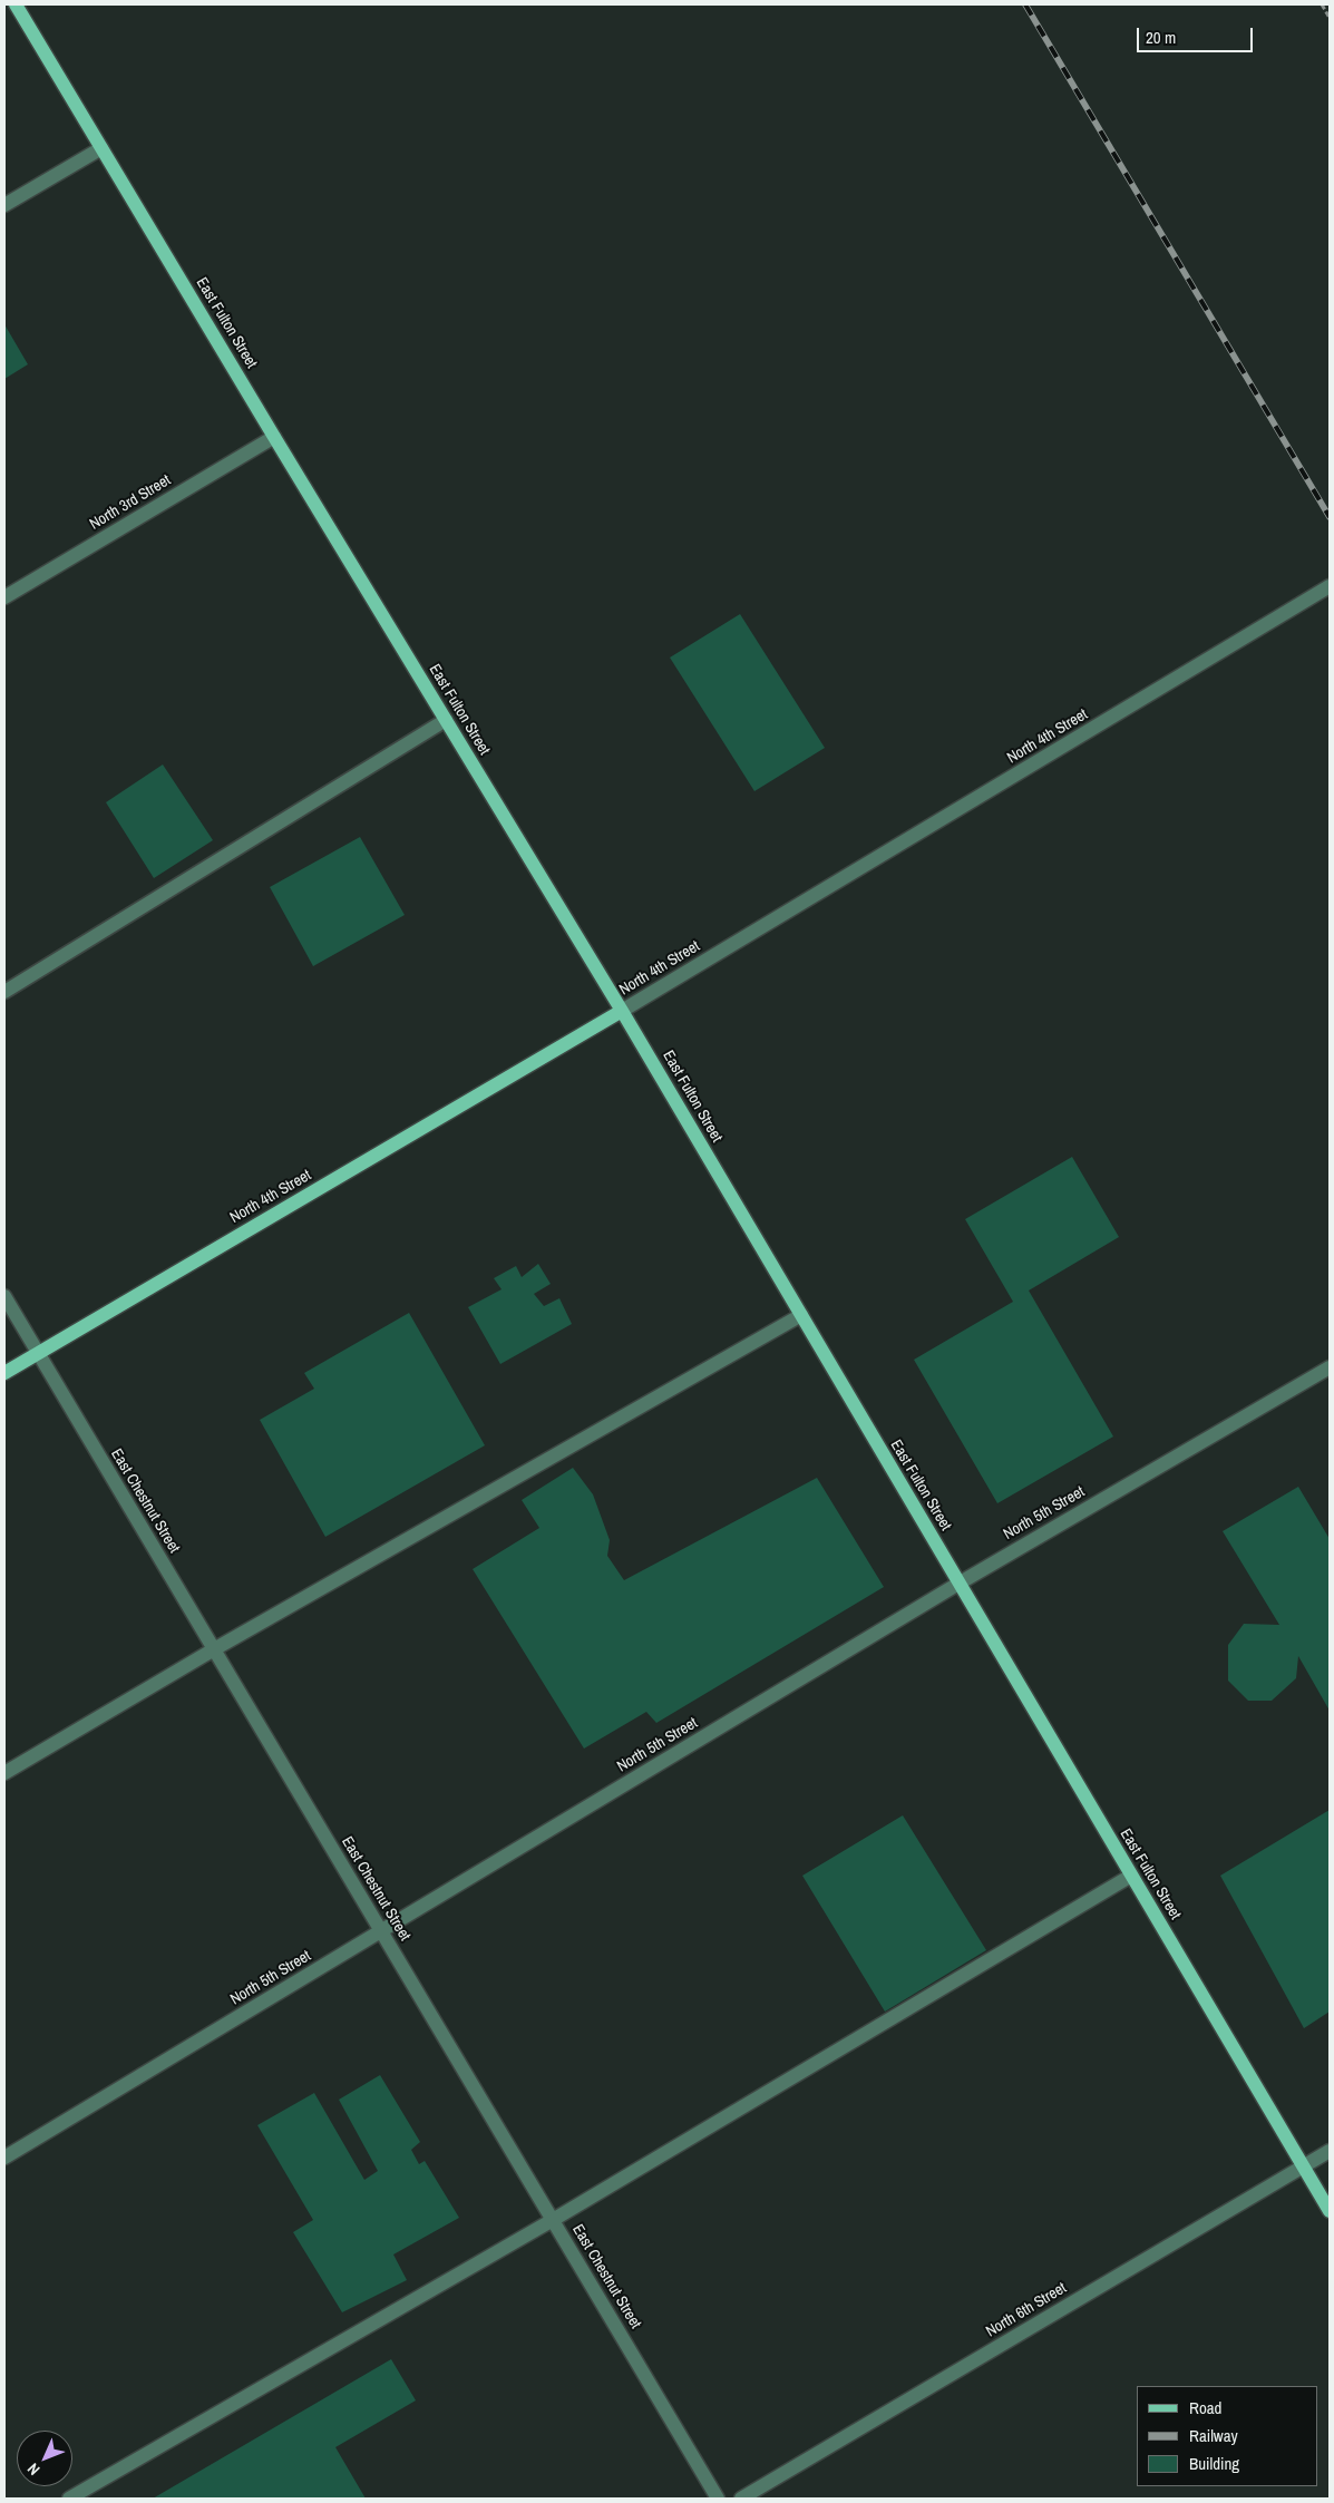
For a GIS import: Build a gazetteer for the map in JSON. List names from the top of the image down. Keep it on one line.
{"streets":{"main road":["East Fulton Street","North 4th Street"],"street":["North 3rd Street","East Chestnut Street","North 5th Street","North 6th Street"]},"crossings":[["East Fulton Street","North 3rd Street"],["East Fulton Street","North 4th Street"],["East Fulton Street","North 5th Street"],["East Fulton Street","North 6th Street"],["North 4th Street","East Chestnut Street"],["East Chestnut Street","North 5th Street"]],"legend":["Road","Railway","Building"],"scale_bar":"20 m","north":"bottom left"}
